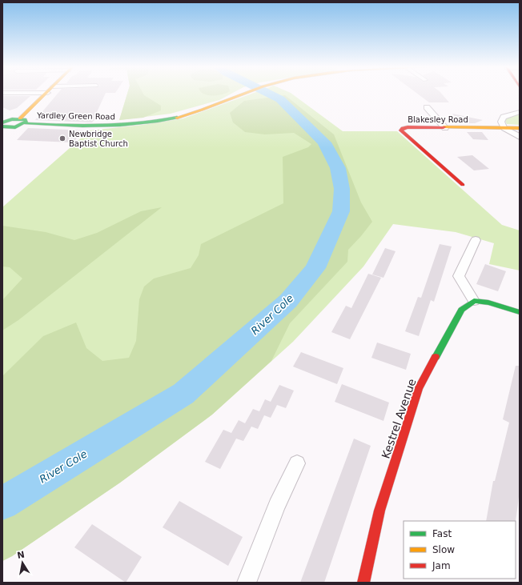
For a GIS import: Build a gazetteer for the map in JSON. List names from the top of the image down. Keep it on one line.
{"streets":{"street":["Yardley Green Road","Blakesley Road","Kestrel Avenue"]},"water":["River Cole"],"places":["Newbridge Baptist Church"],"legend":["Fast","Slow","Jam"],"north":"top"}
